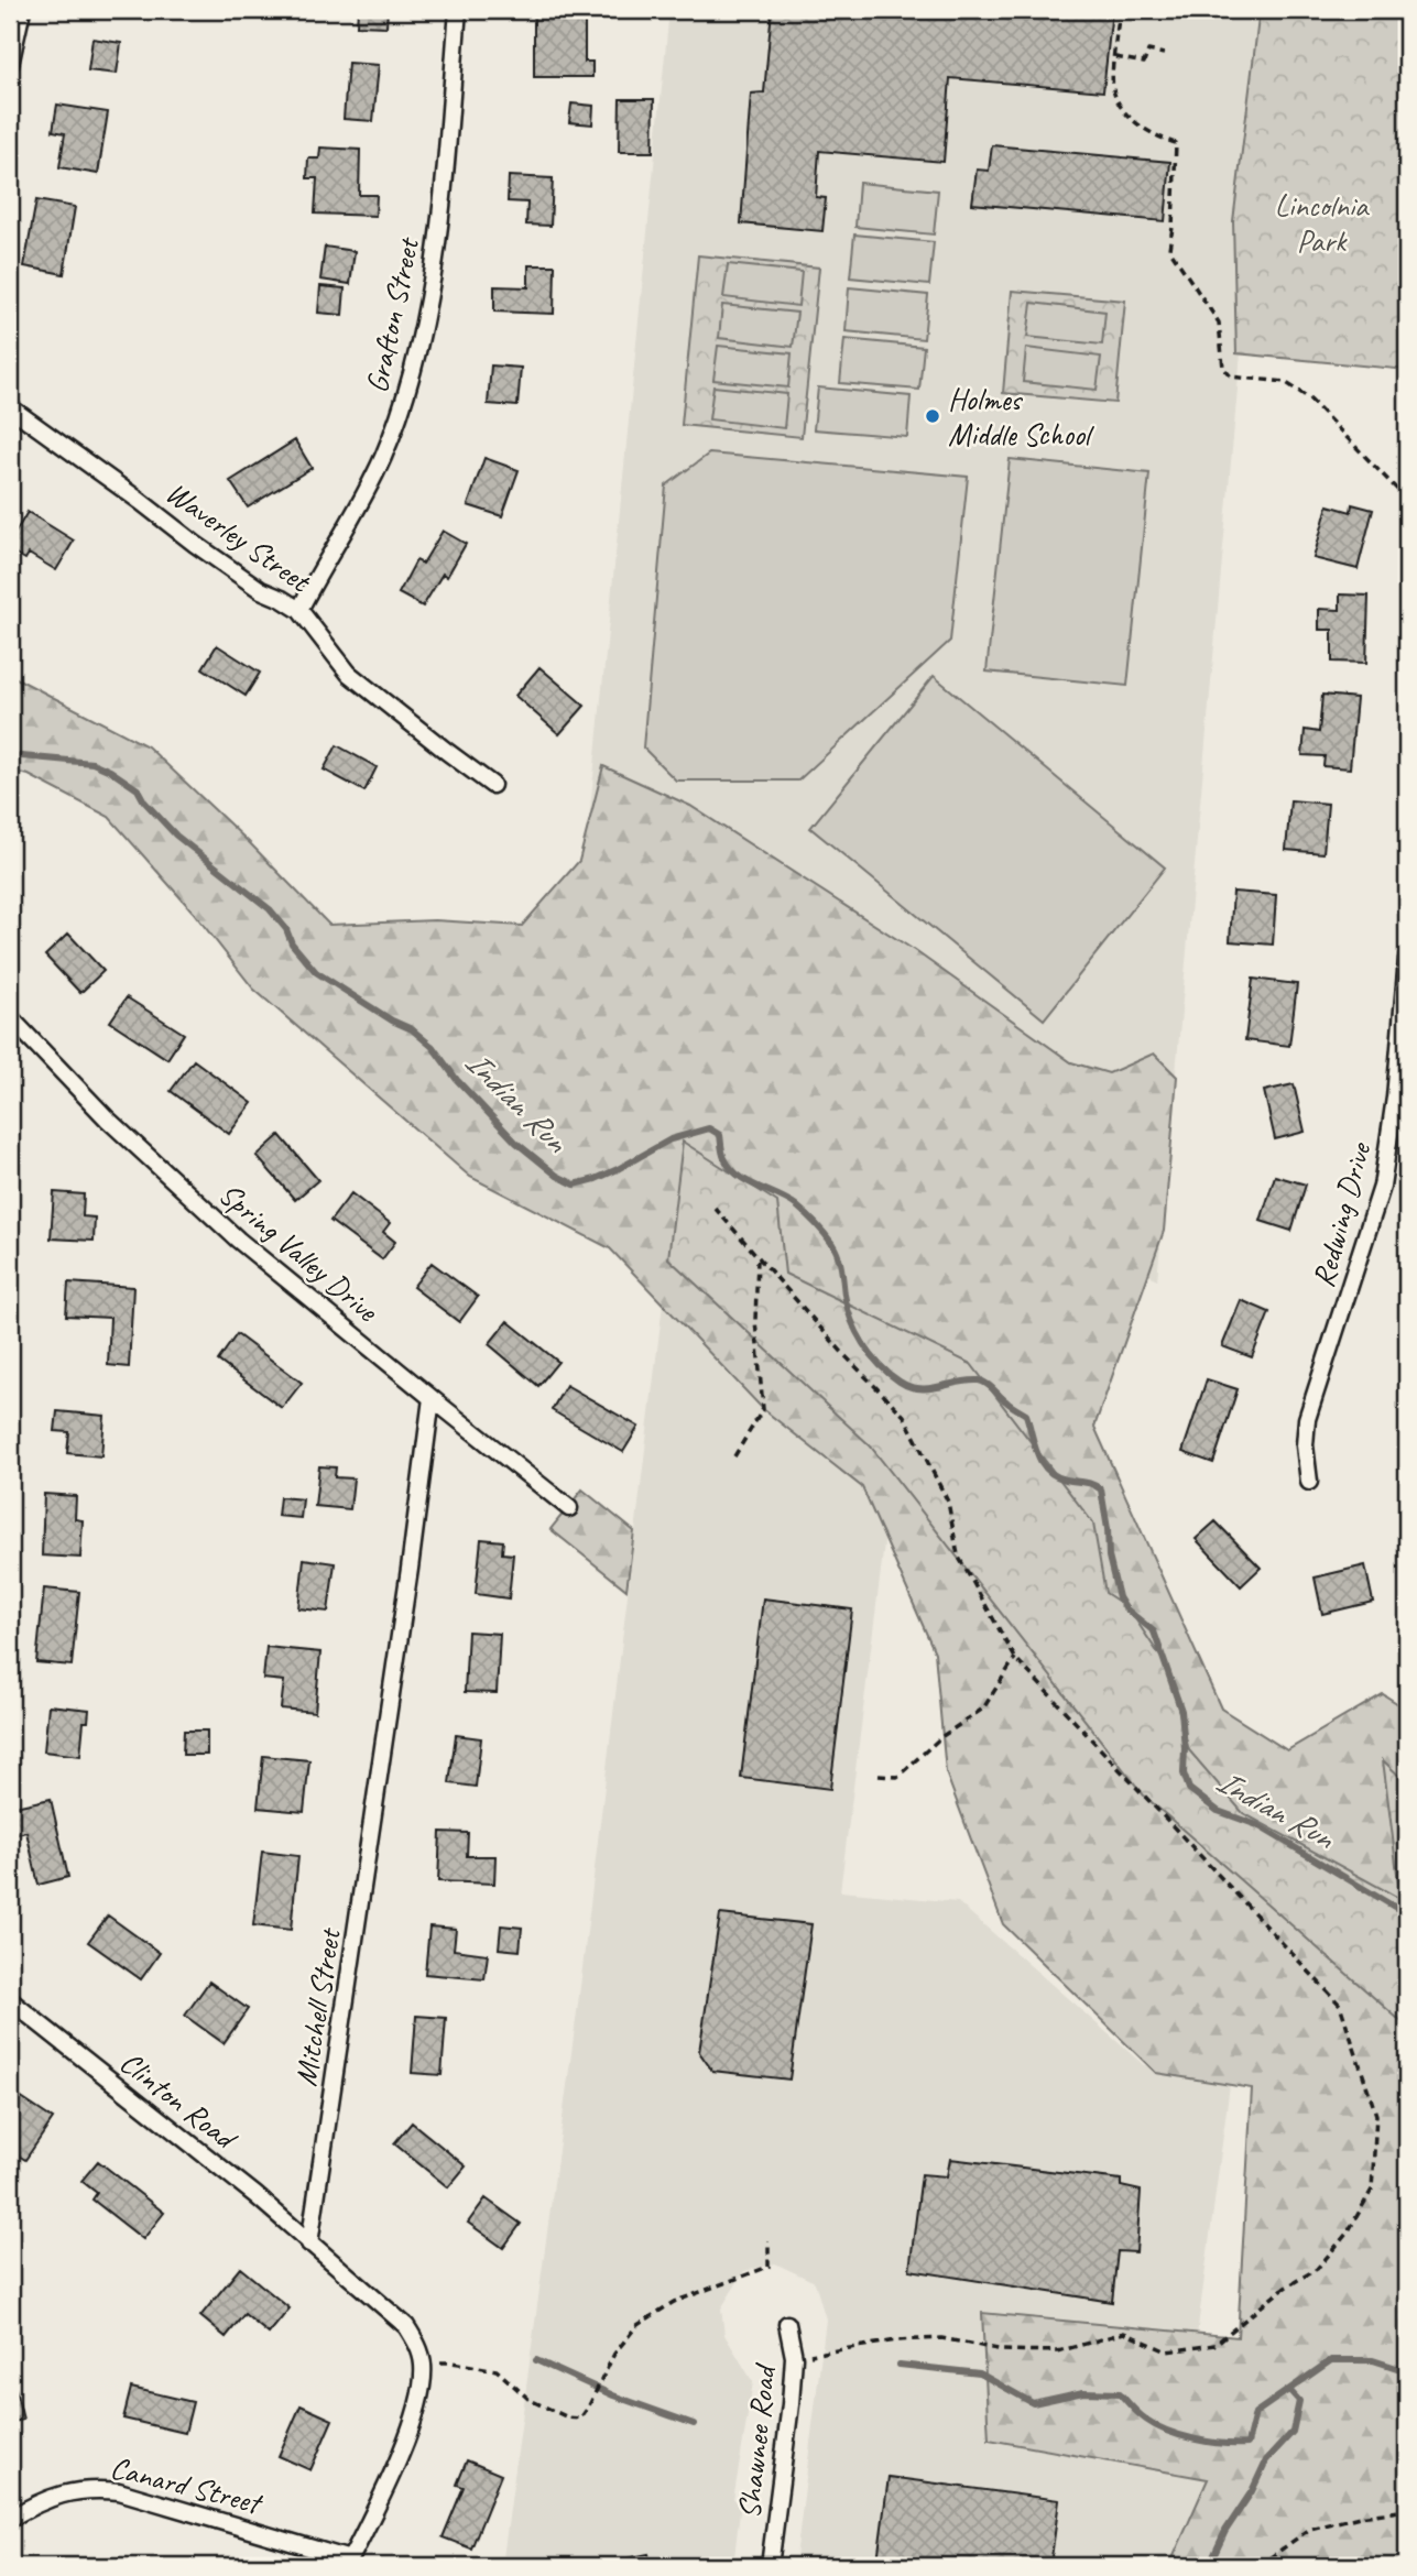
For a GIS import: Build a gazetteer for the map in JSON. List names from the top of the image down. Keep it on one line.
{"streets":{"street":["Grafton Street","Waverley Street","Redwing Drive","Spring Valley Drive","Mitchell Street","Clinton Road","Shawnee Road","Canard Street"]},"crossings":[["Grafton Street","Waverley Street"],["Spring Valley Drive","Mitchell Street"],["Mitchell Street","Clinton Road"]],"water":["Indian Run"],"parks":["Lincolnia Park"],"places":["Holmes Middle School"]}
